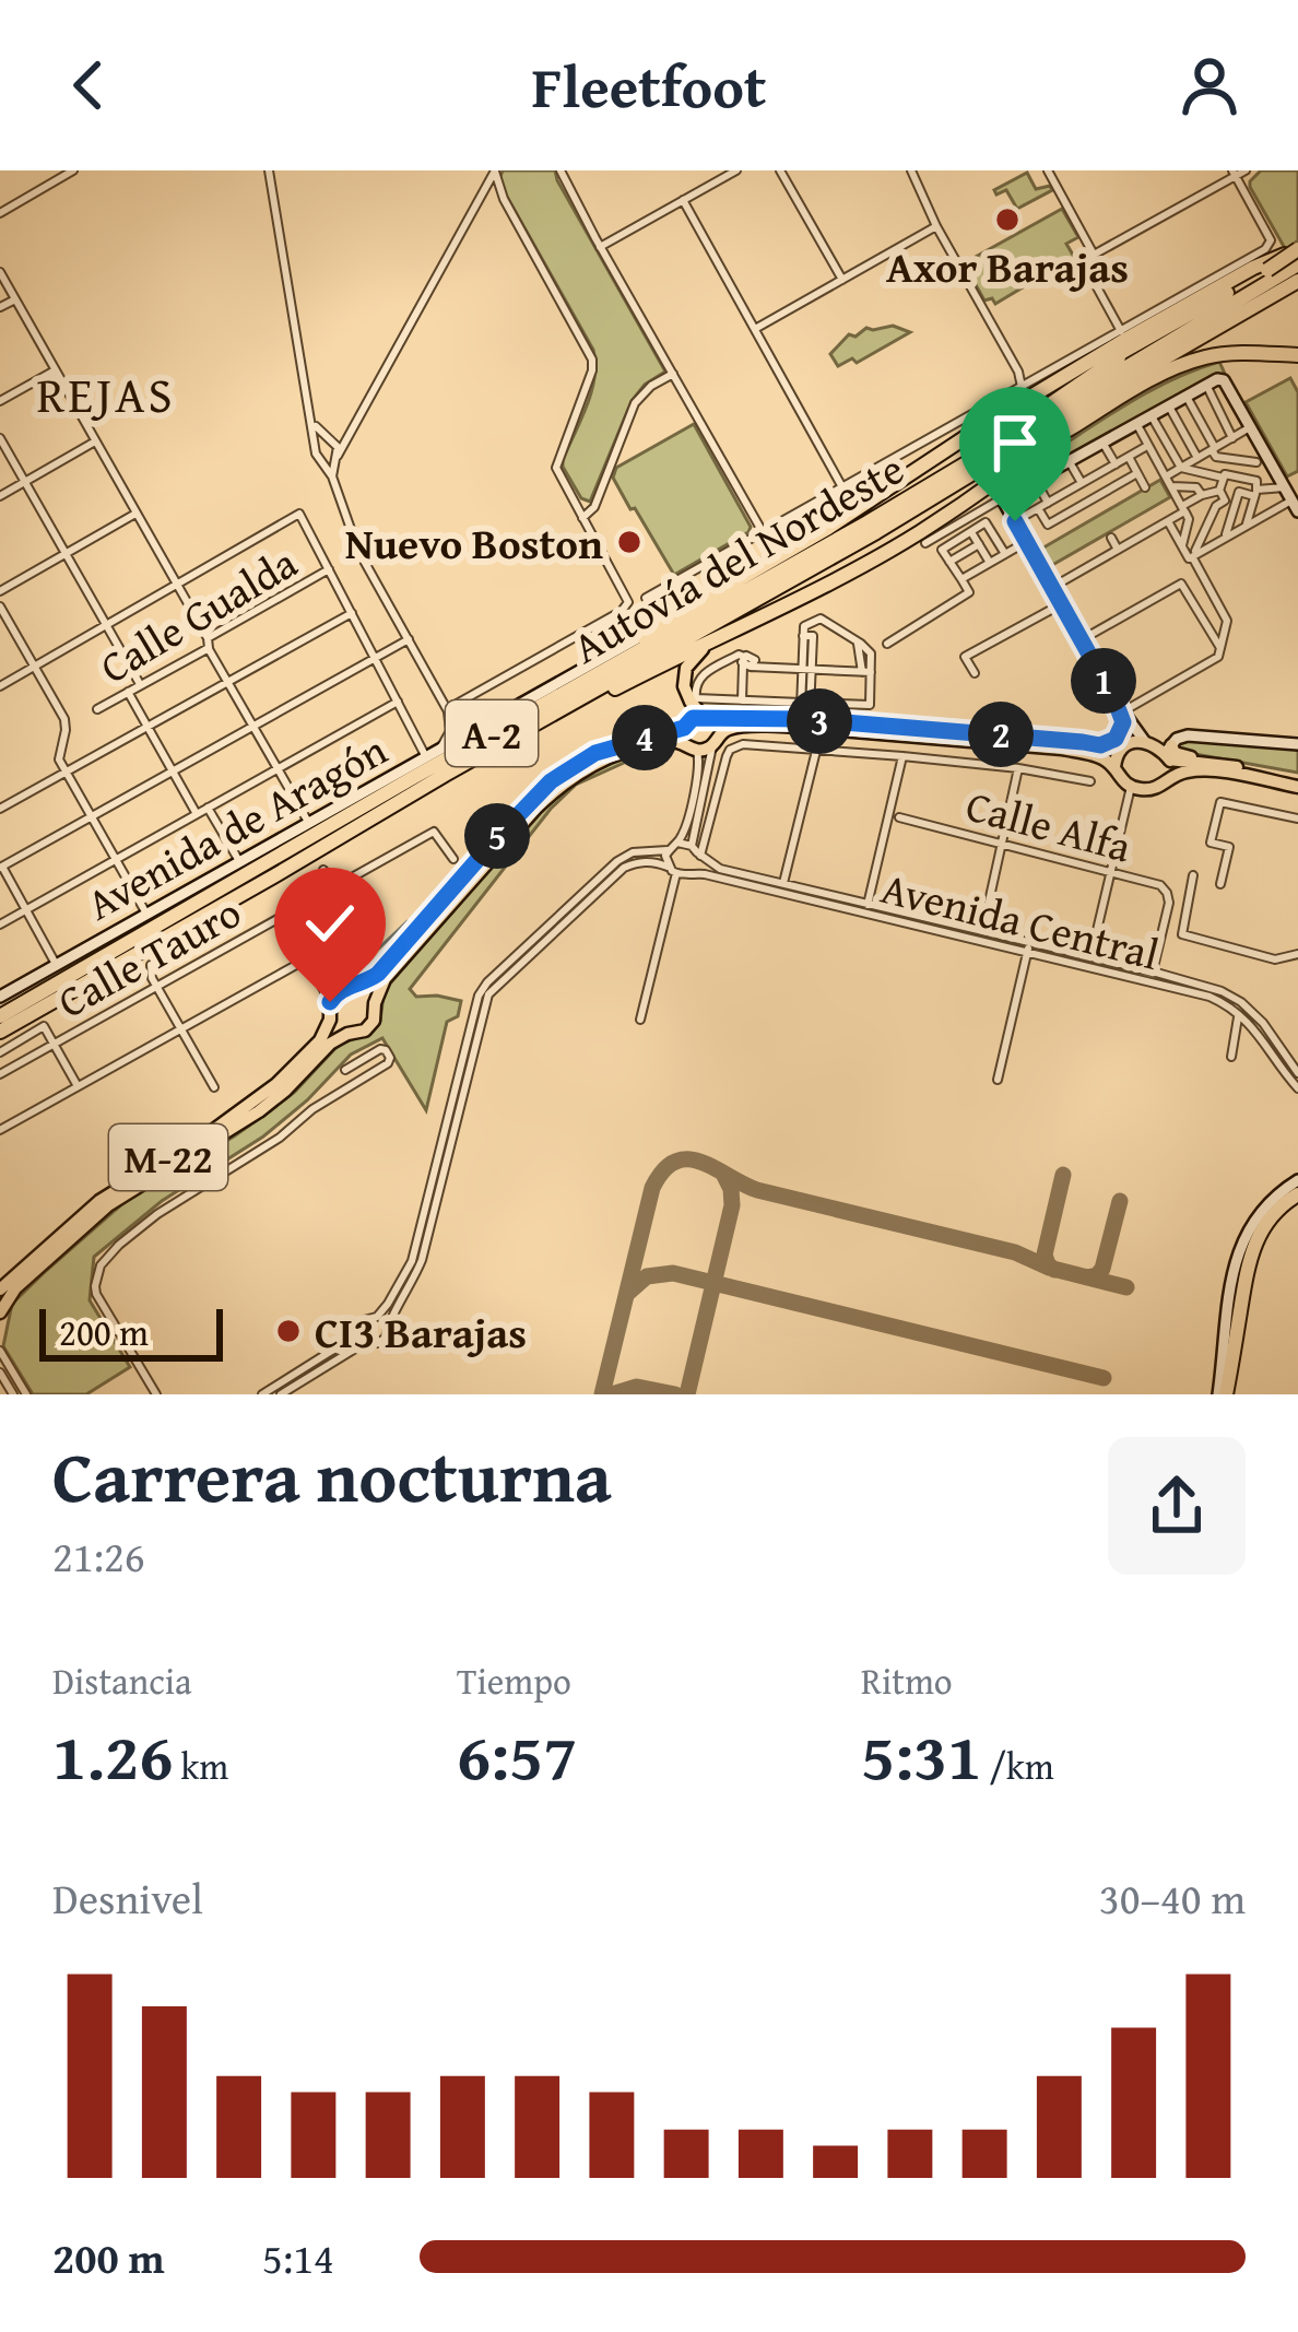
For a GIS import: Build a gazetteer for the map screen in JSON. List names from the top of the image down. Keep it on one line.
{"streets":{"highway":["Autovía del Nordeste","A-2"],"main road":["M-22"],"street":["Calle Gualda","Calle Alfa","Avenida de Aragón","Avenida Central","Calle Tauro"]},"crossings":[["Calle Alfa","Avenida Central"]],"districts":["REJAS"],"places":["Axor Barajas","Nuevo Boston","CI3 Barajas"],"scale_bar":"200 m","page":{"header":"Fleetfoot","pins":["1","3","2","4","5"],"scale":"200 m","heading":["Carrera nocturna","21:26"],"stats":[["Distancia","1.26 km"],["Tiempo","6:57"],["Ritmo","5:31 /km"]],"chart":["Desnivel","30–40 m"],"list":[{"name":"200 m","note":"5:14"}]}}
